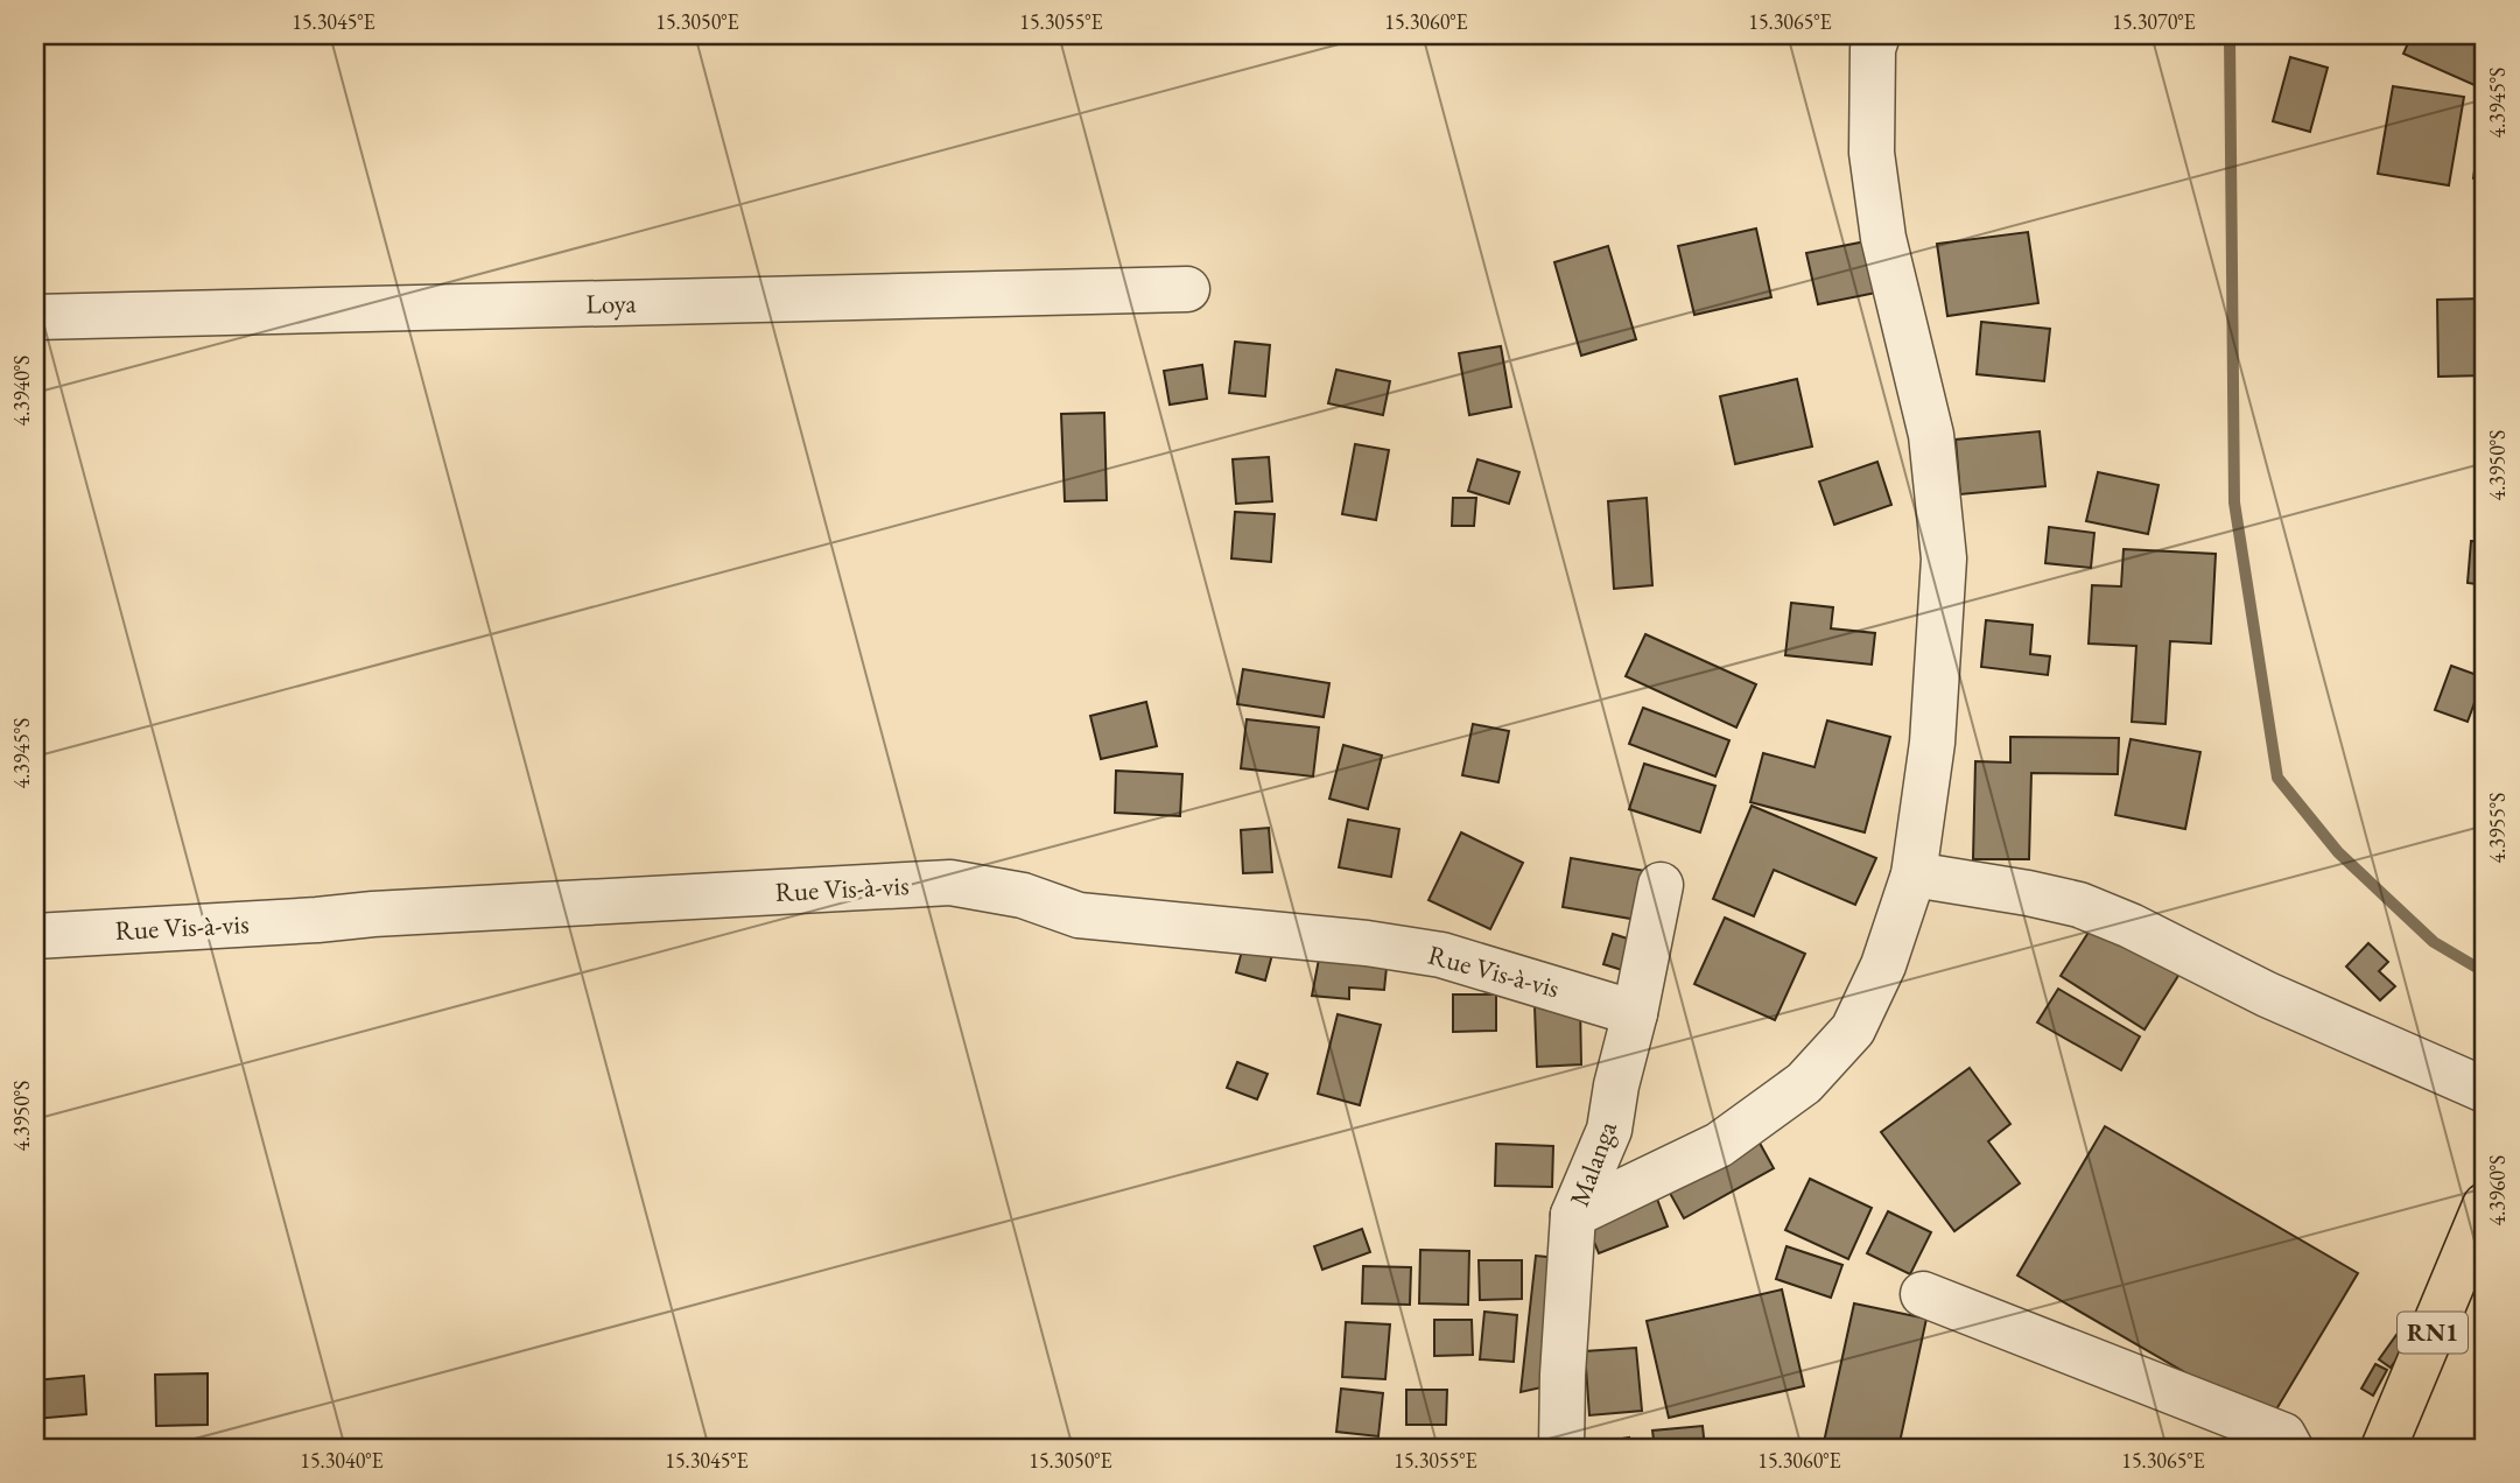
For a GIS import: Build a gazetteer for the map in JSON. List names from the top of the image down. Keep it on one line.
{"streets":{"highway":["RN1"],"street":["Loya","Rue Vis-à-vis","Malanga"]},"crossings":[["Rue Vis-à-vis","Malanga"]],"coordinates":["15.3045°E","15.3050°E","15.3055°E","15.3060°E","15.3065°E","15.3070°E","4.3945°S","4.3940°S","4.3950°S","4.3955°S","4.3960°S","15.3040°E"]}
